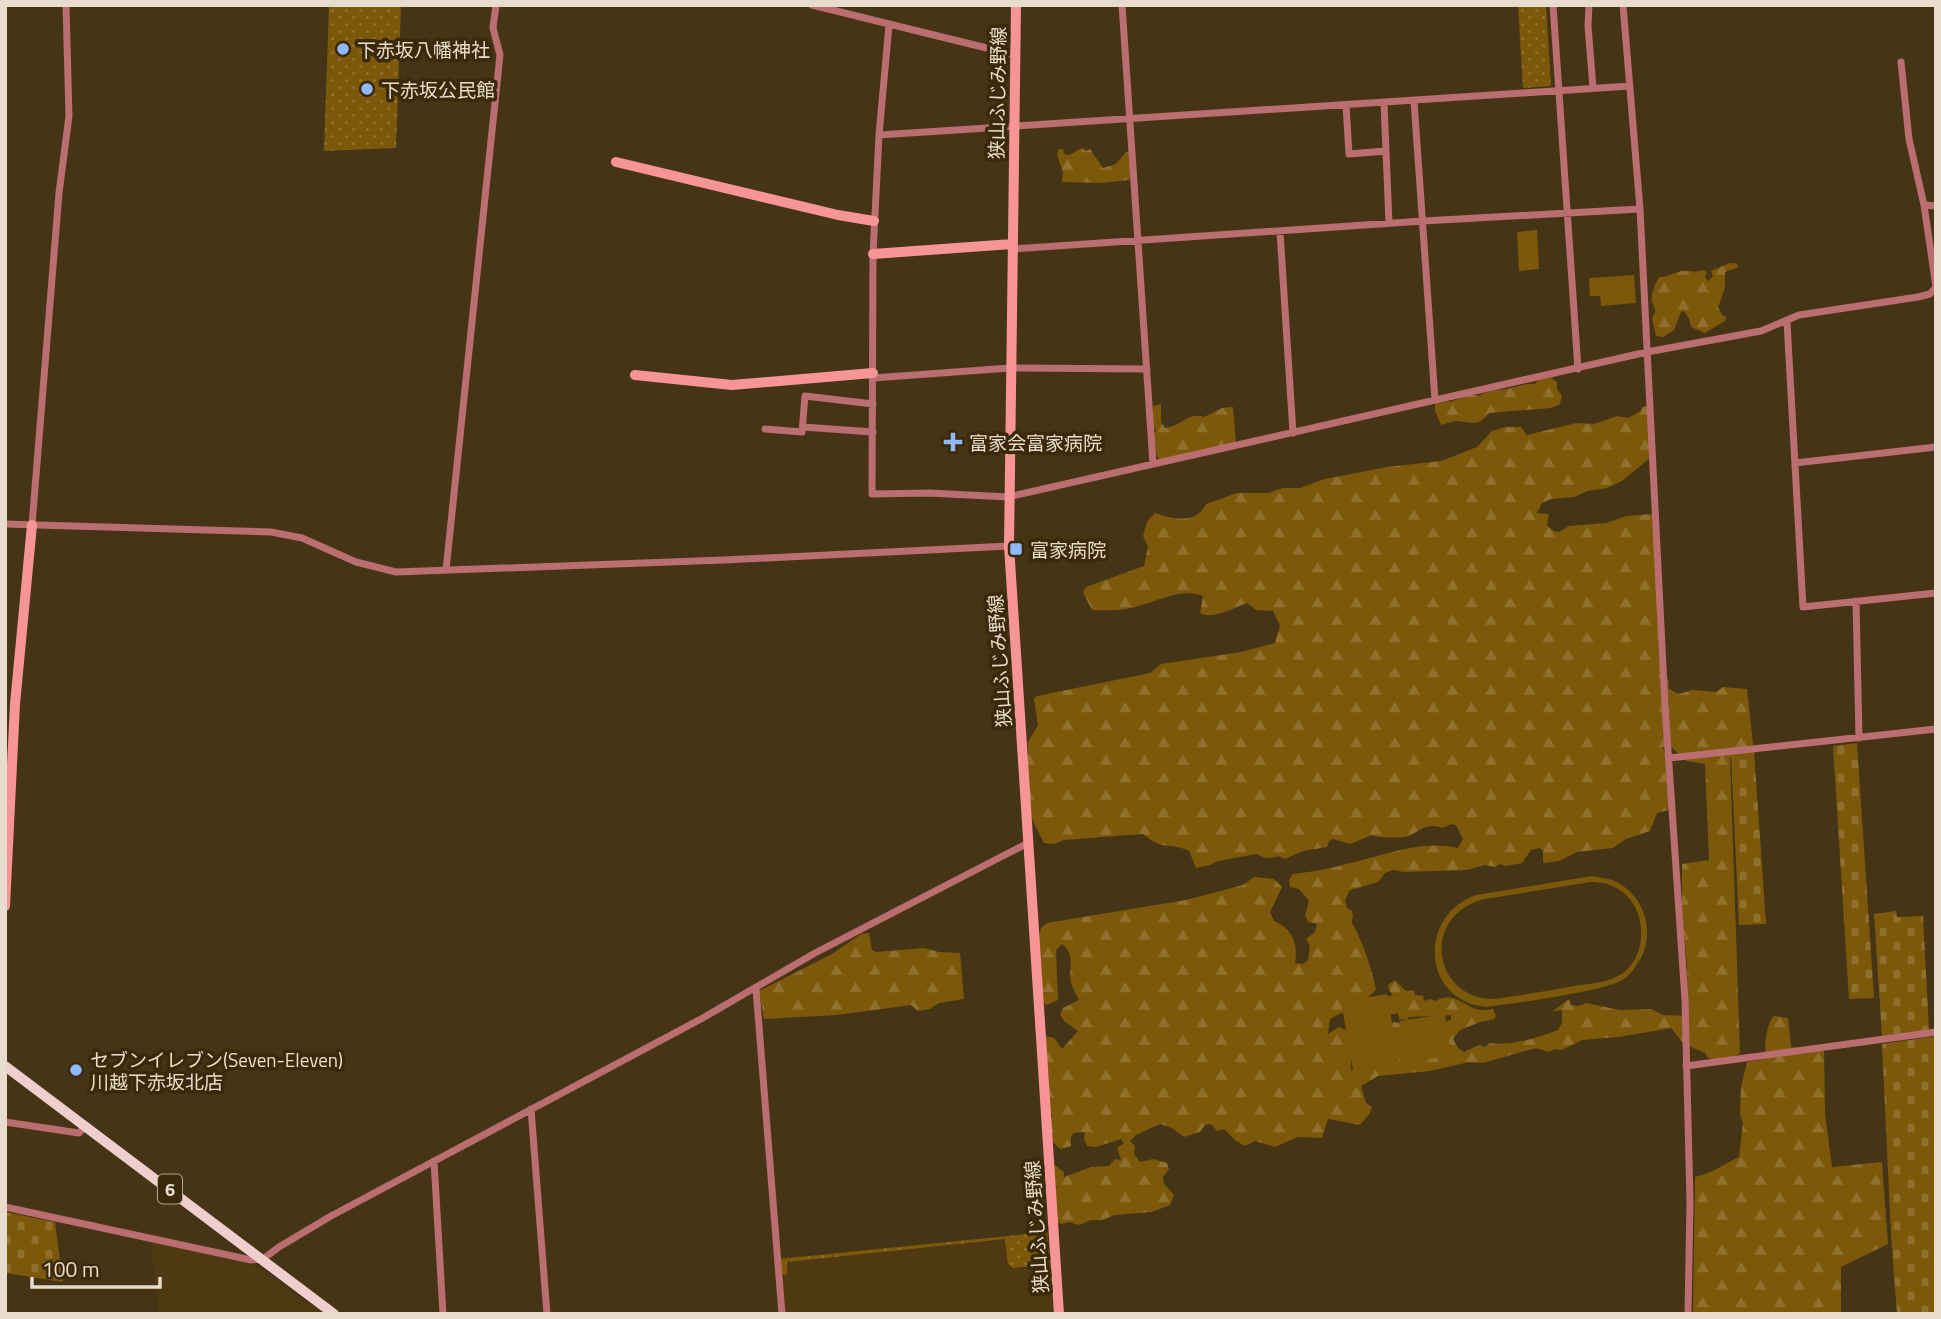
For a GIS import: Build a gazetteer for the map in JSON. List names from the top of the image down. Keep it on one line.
{"streets":{"main road":["狭山ふじみ野線","6"]},"places":{"other":["下赤坂八幡神社","下赤坂公民館","セブンイレブン(Seven-Eleven) 川越下赤坂北店"],"health":["富家会富家病院"],"transit":["富家病院"]},"scale_bar":"100 m"}
